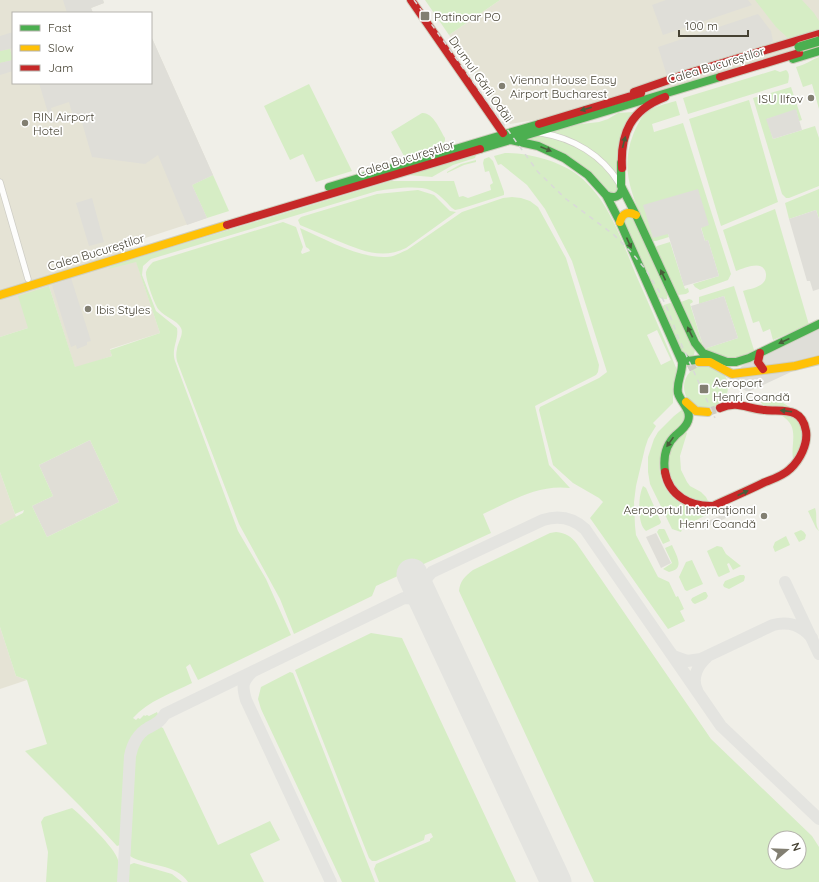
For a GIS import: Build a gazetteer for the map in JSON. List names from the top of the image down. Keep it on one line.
{"streets":{"main road":["Calea Bucureștilor","Drumul Gării Odăii"]},"crossings":[["Calea Bucureștilor","Drumul Gării Odăii"]],"places":{"transit":["Patinoar PO","Aeroport Henri Coandă"],"other":["Vienna House Easy Airport Bucharest","ISU Ilfov","RIN Airport Hotel","Ibis Styles","Aeroportul Internațional Henri Coandă"]},"legend":["Fast","Slow","Jam"],"scale_bar":"100 m","north":"right"}
